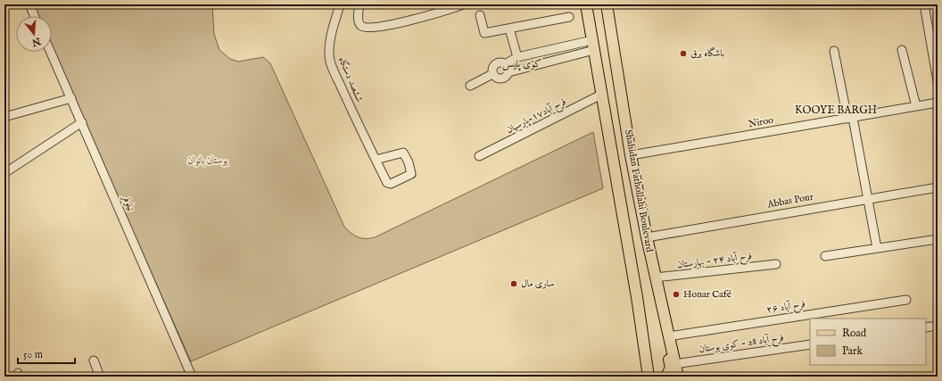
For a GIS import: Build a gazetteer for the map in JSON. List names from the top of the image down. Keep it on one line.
{"streets":{"main road":["Shahidan Fathollahi Boulevard"],"street":["ششصد دستگاه","فرح آباد۱۷-پارسیان","Niroo","Abbas Pour","نیلوفر","فرح آباد ۲۴ - بهارستان","فرح آباد ۲۶","فرح آباد 28 - کوی بوستان"]},"crossings":[["فرح آباد۱۷-پارسیان","Shahidan Fathollahi Boulevard"],["Niroo","Shahidan Fathollahi Boulevard"],["Shahidan Fathollahi Boulevard","Abbas Pour"],["Shahidan Fathollahi Boulevard","فرح آباد ۲۴ - بهارستان"],["Shahidan Fathollahi Boulevard","فرح آباد ۲۶"],["Shahidan Fathollahi Boulevard","فرح آباد 28 - کوی بوستان"]],"districts":["کوی پلیس","KOOYE BARGH"],"parks":["بوستان بانوان"],"places":["باشگاه برق","ساری مال","Honar Café"],"legend":["Road","Park"],"scale_bar":"50 m","north":"bottom"}
